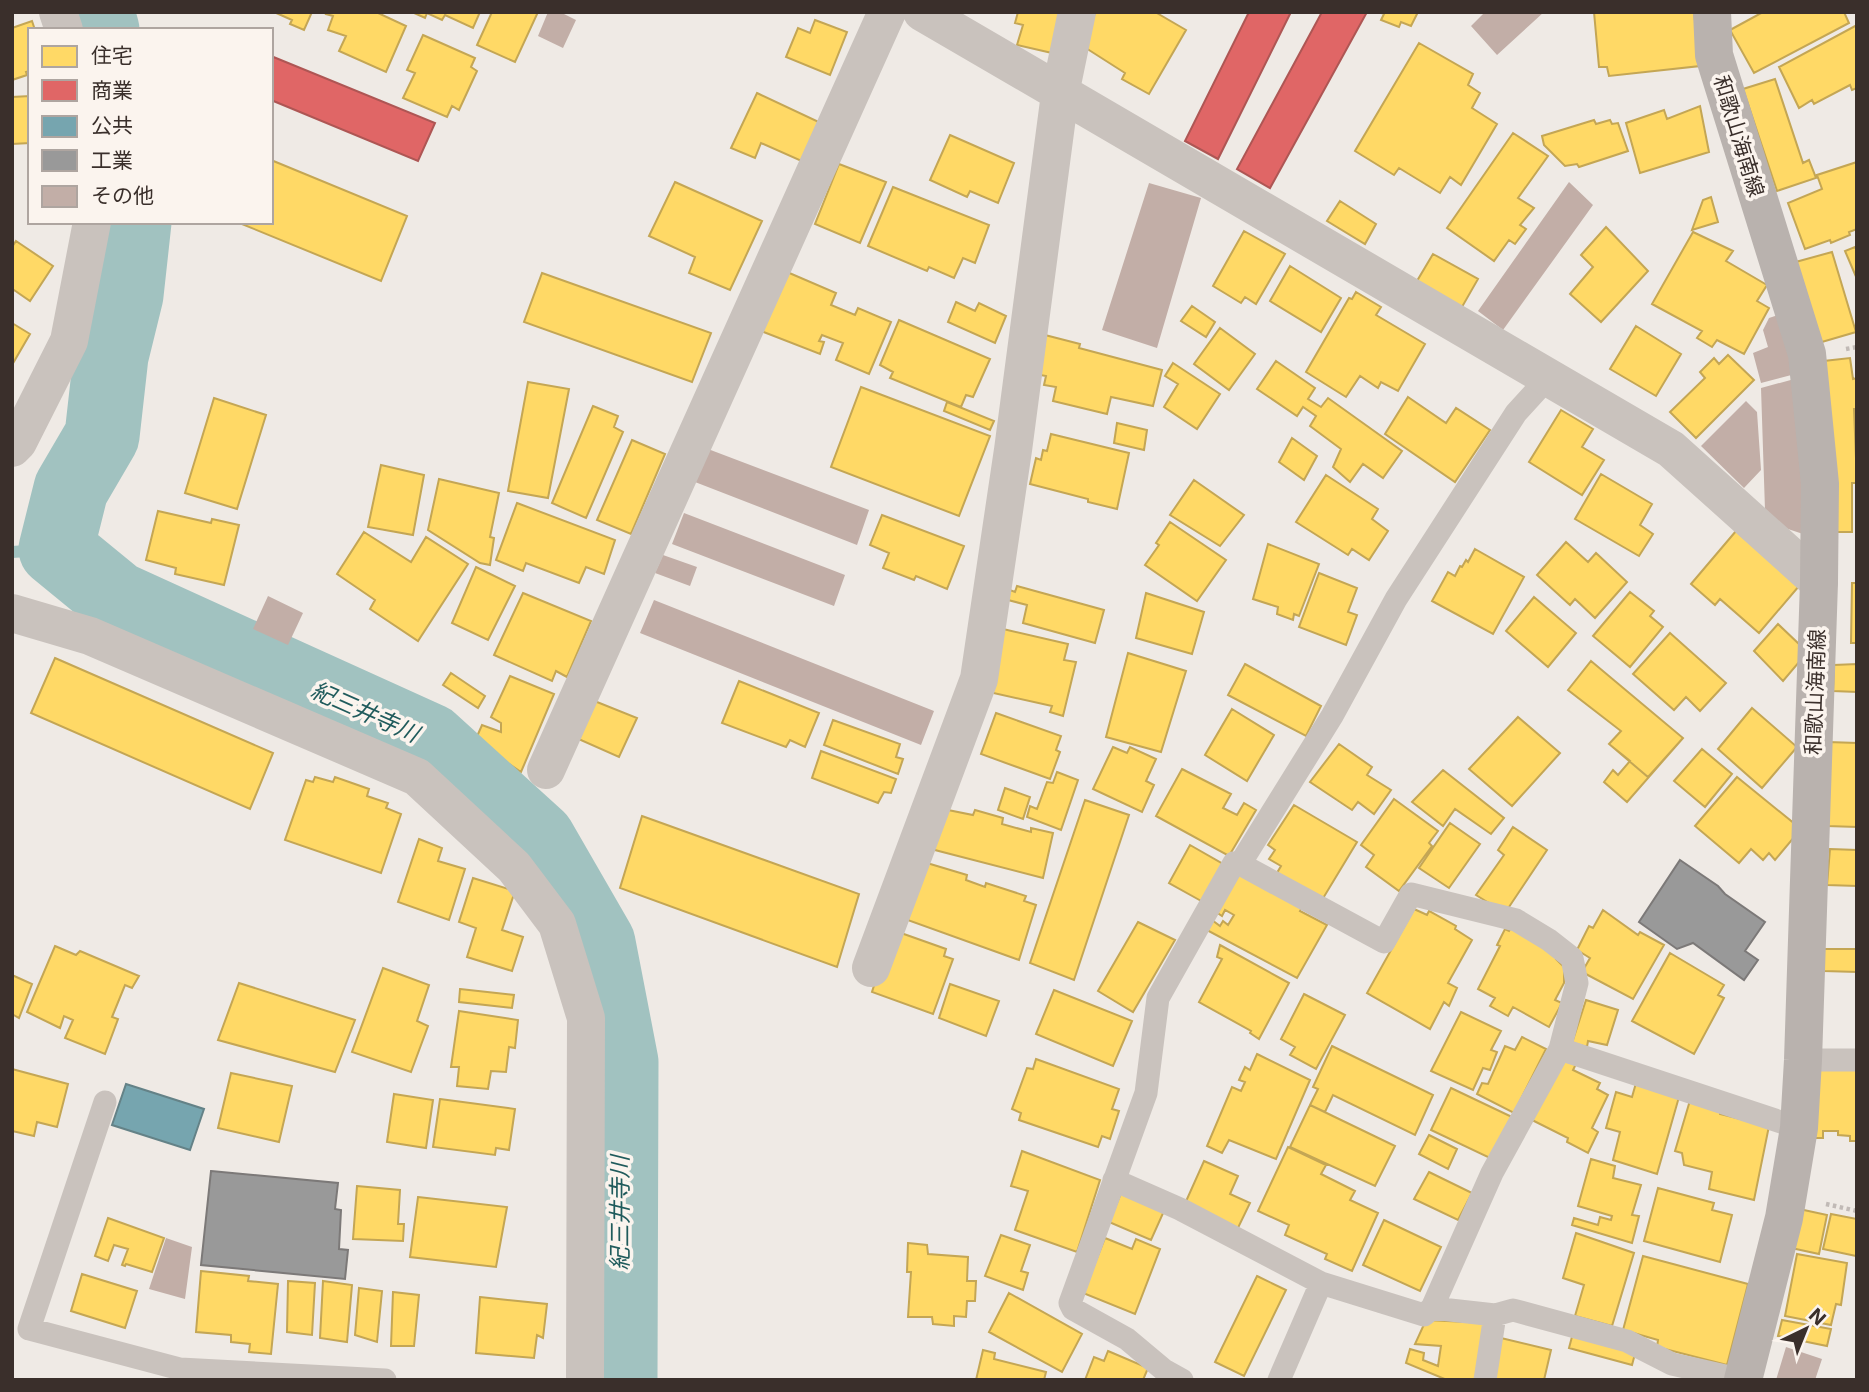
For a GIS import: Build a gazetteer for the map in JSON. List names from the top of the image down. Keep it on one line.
{"streets":{"main road":["和歌山海南線"]},"water":["紀三井寺川"],"legend":["住宅","商業","公共","工業","その他"],"north":"top right"}
